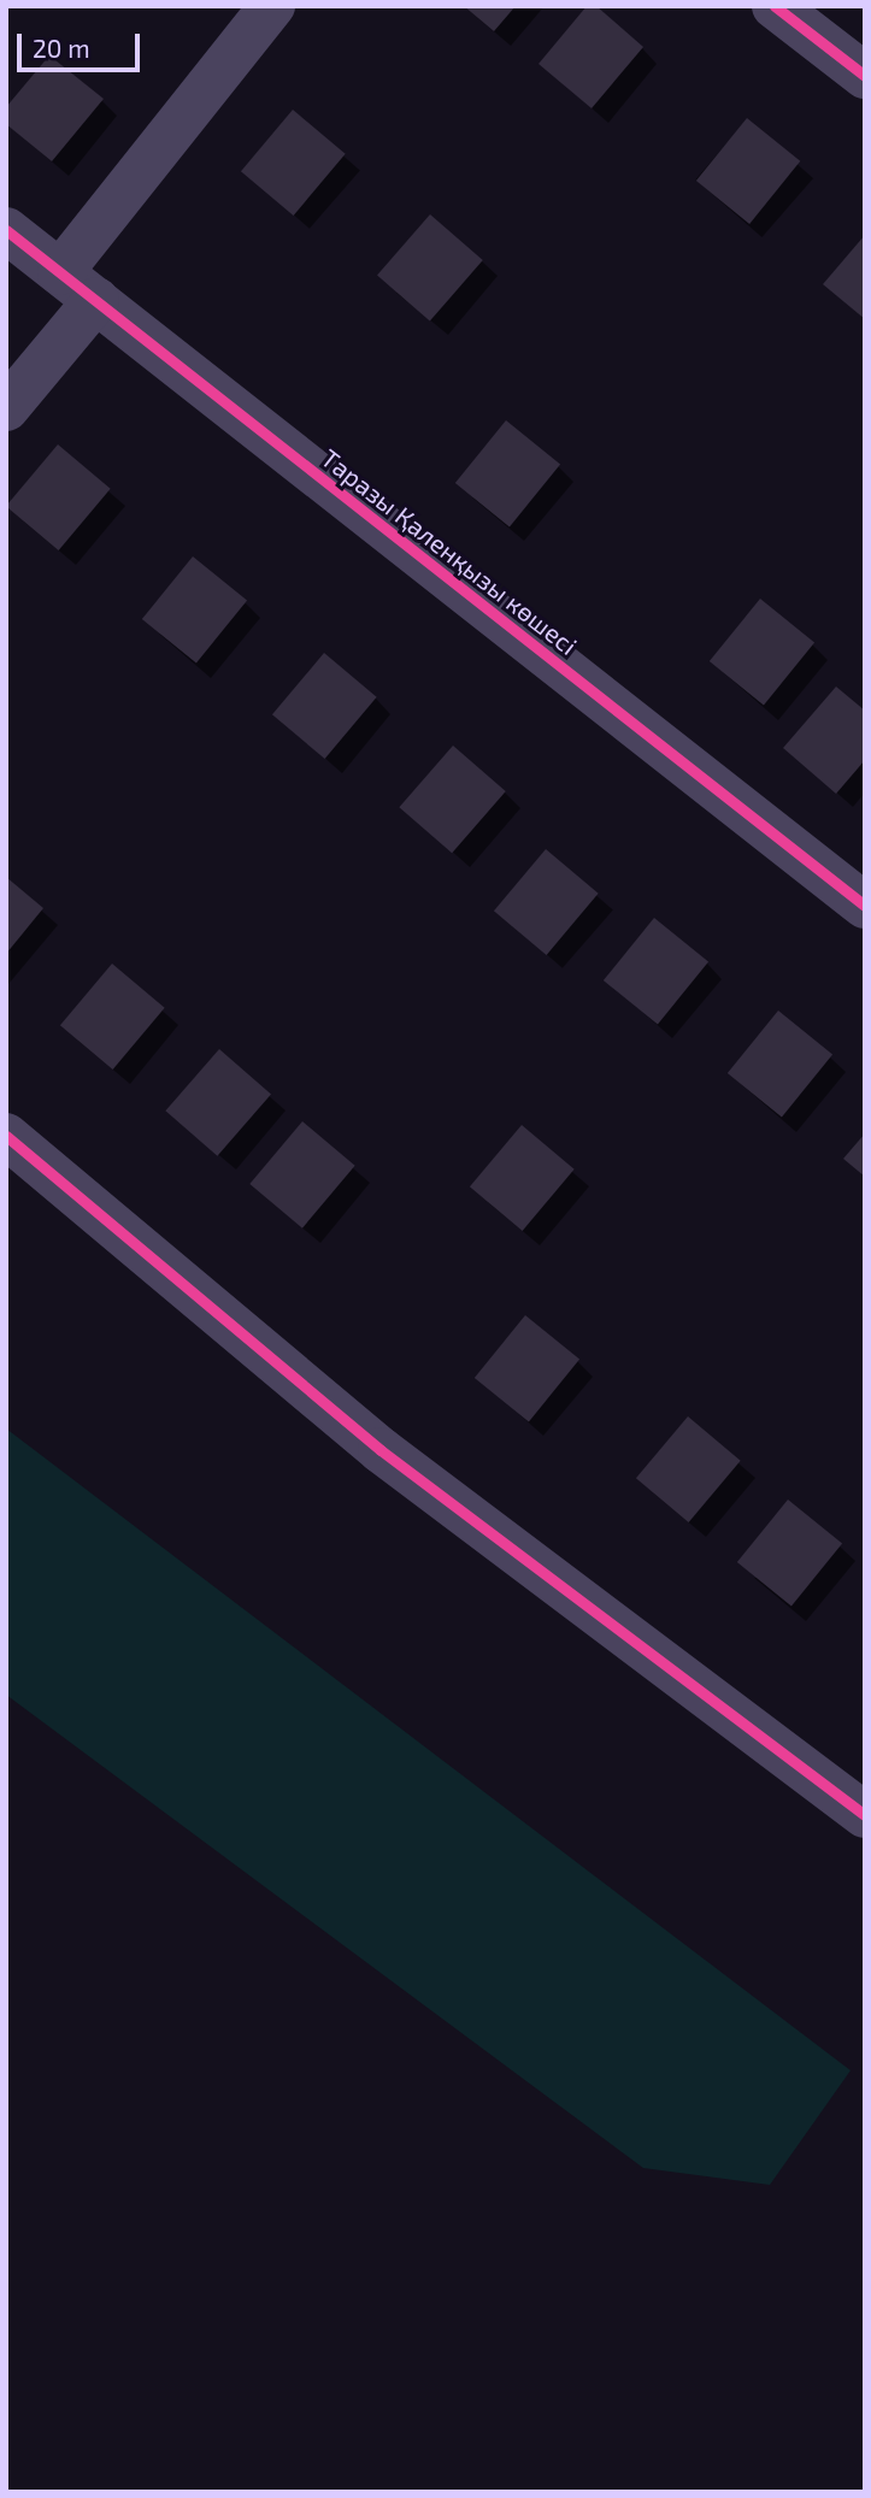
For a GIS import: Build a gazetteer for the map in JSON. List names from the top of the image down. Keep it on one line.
{"streets":{"street":["Таразы Қаленқызы көшесі"]},"scale_bar":"20 m"}
